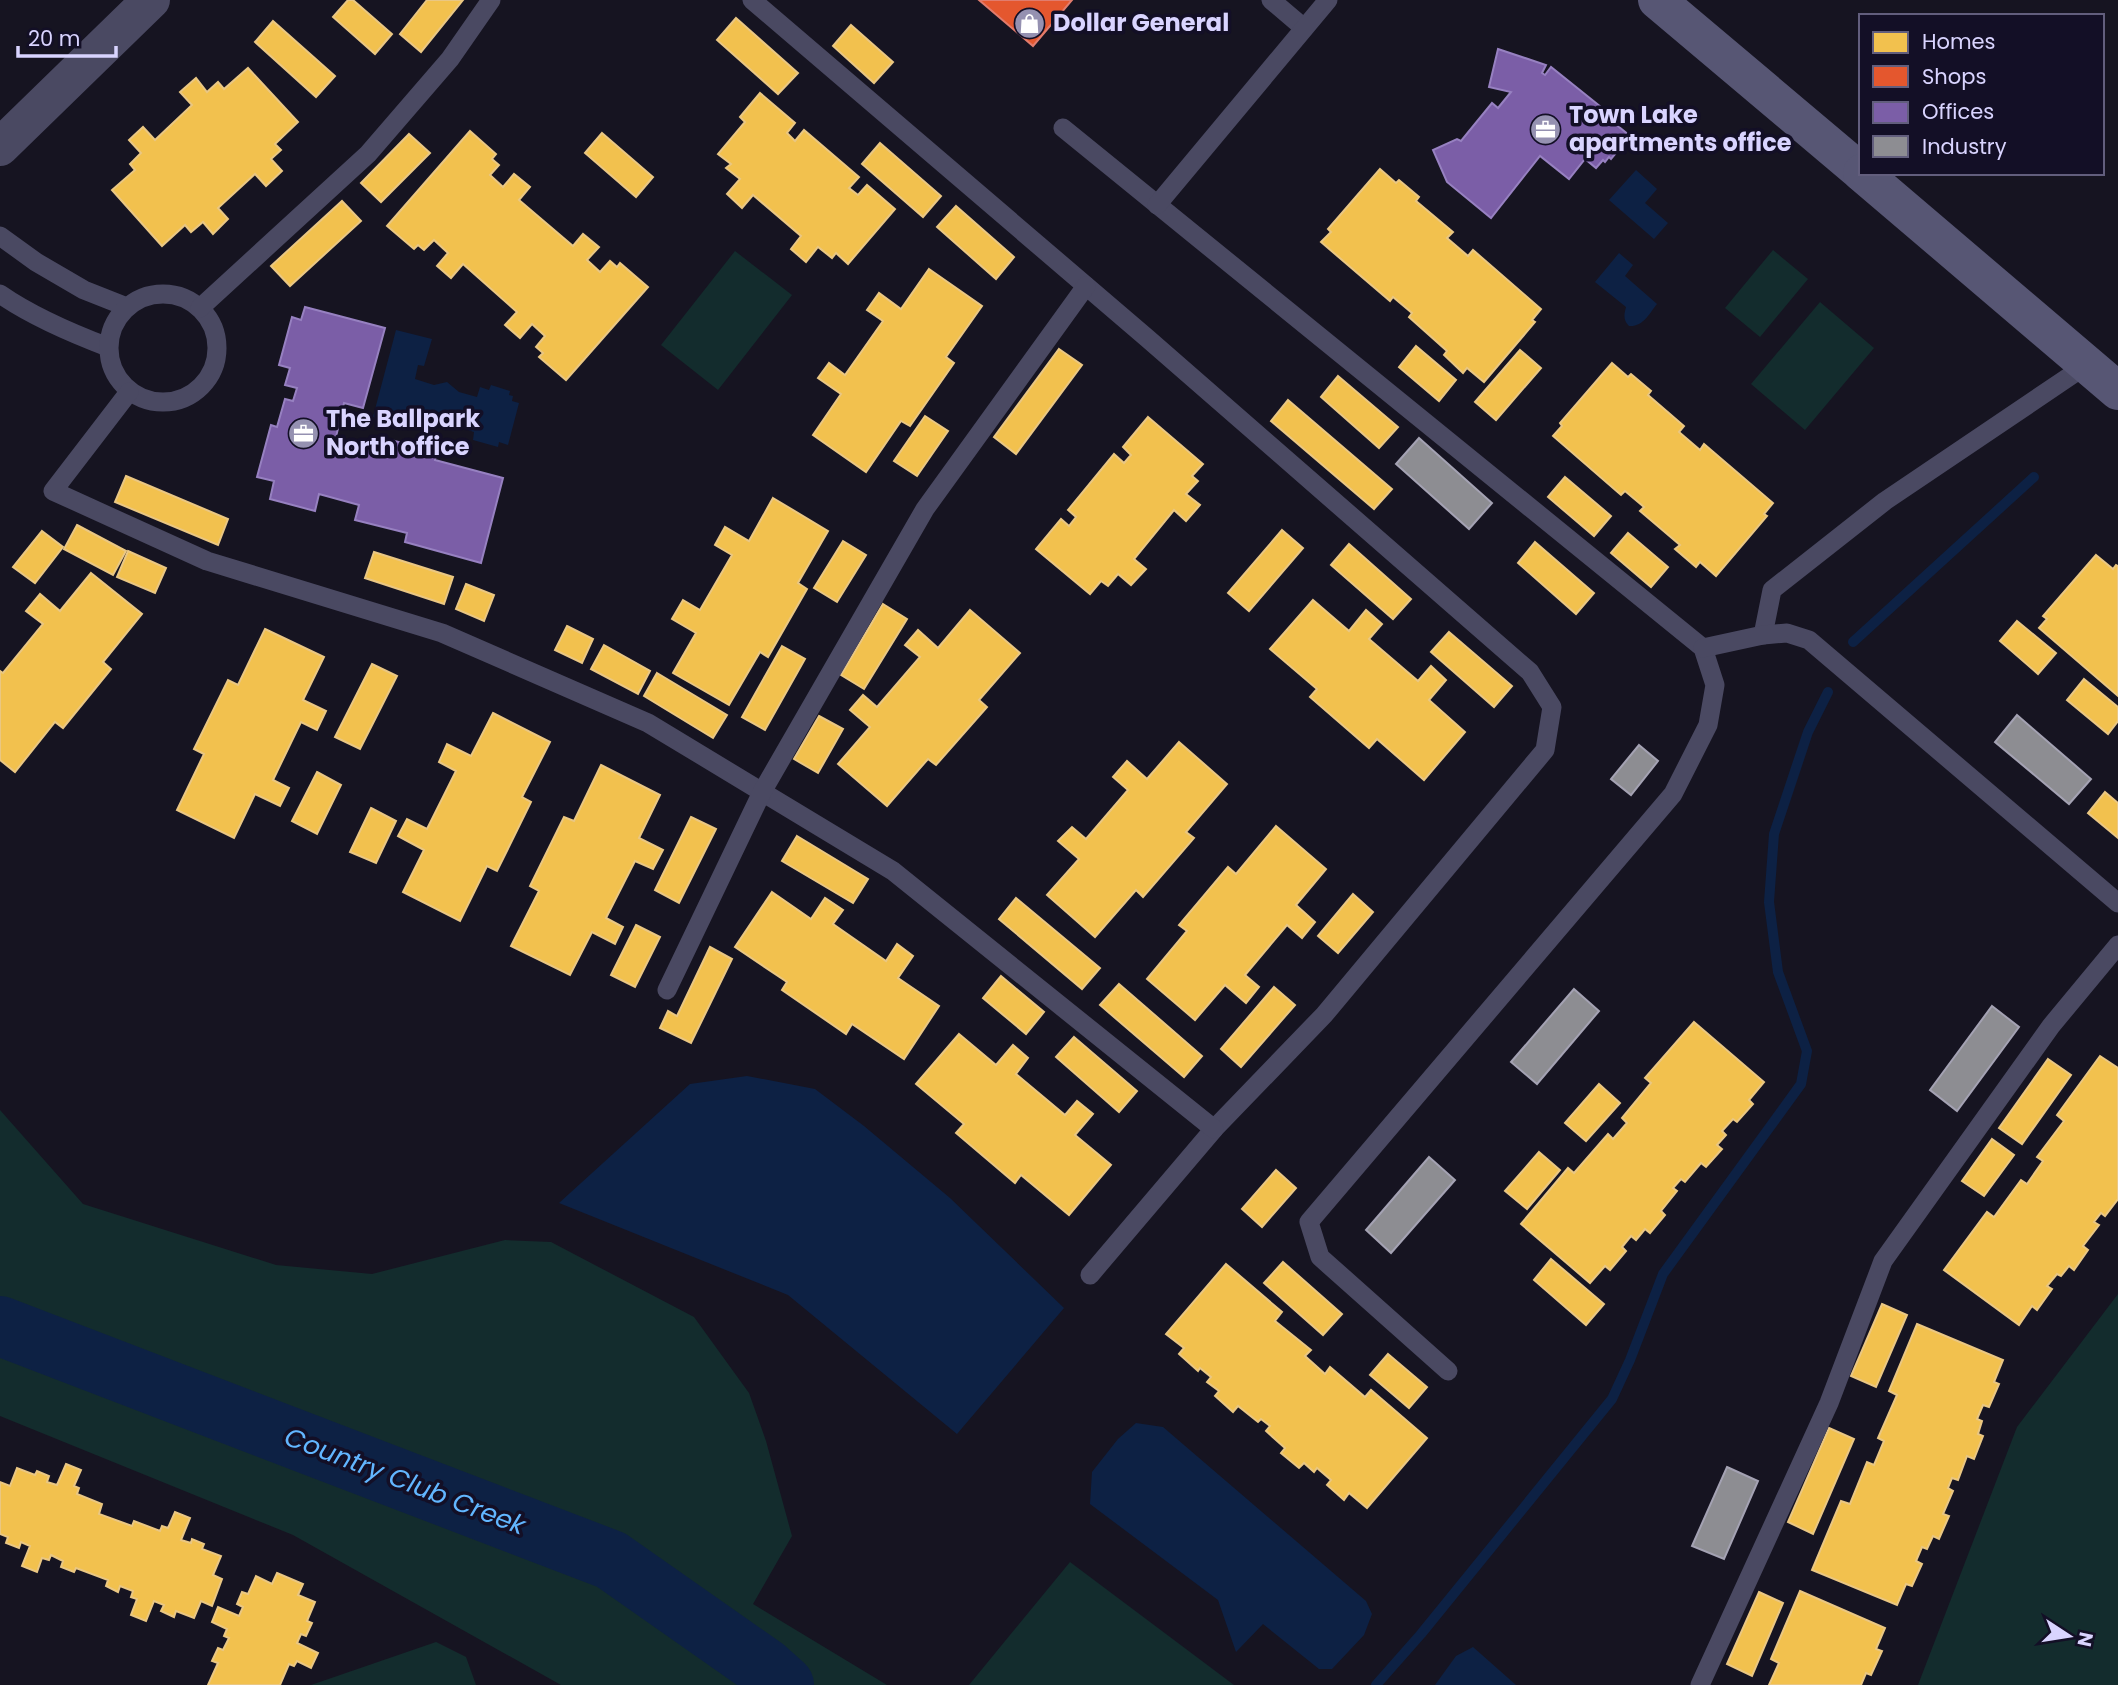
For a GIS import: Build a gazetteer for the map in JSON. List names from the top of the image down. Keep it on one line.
{"water":["Country Club Creek"],"places":{"shop":["Dollar General"],"office":["Town Lake apartments office","The Ballpark North office"]},"legend":["Homes","Shops","Offices","Industry"],"scale_bar":"20 m","north":"right"}
